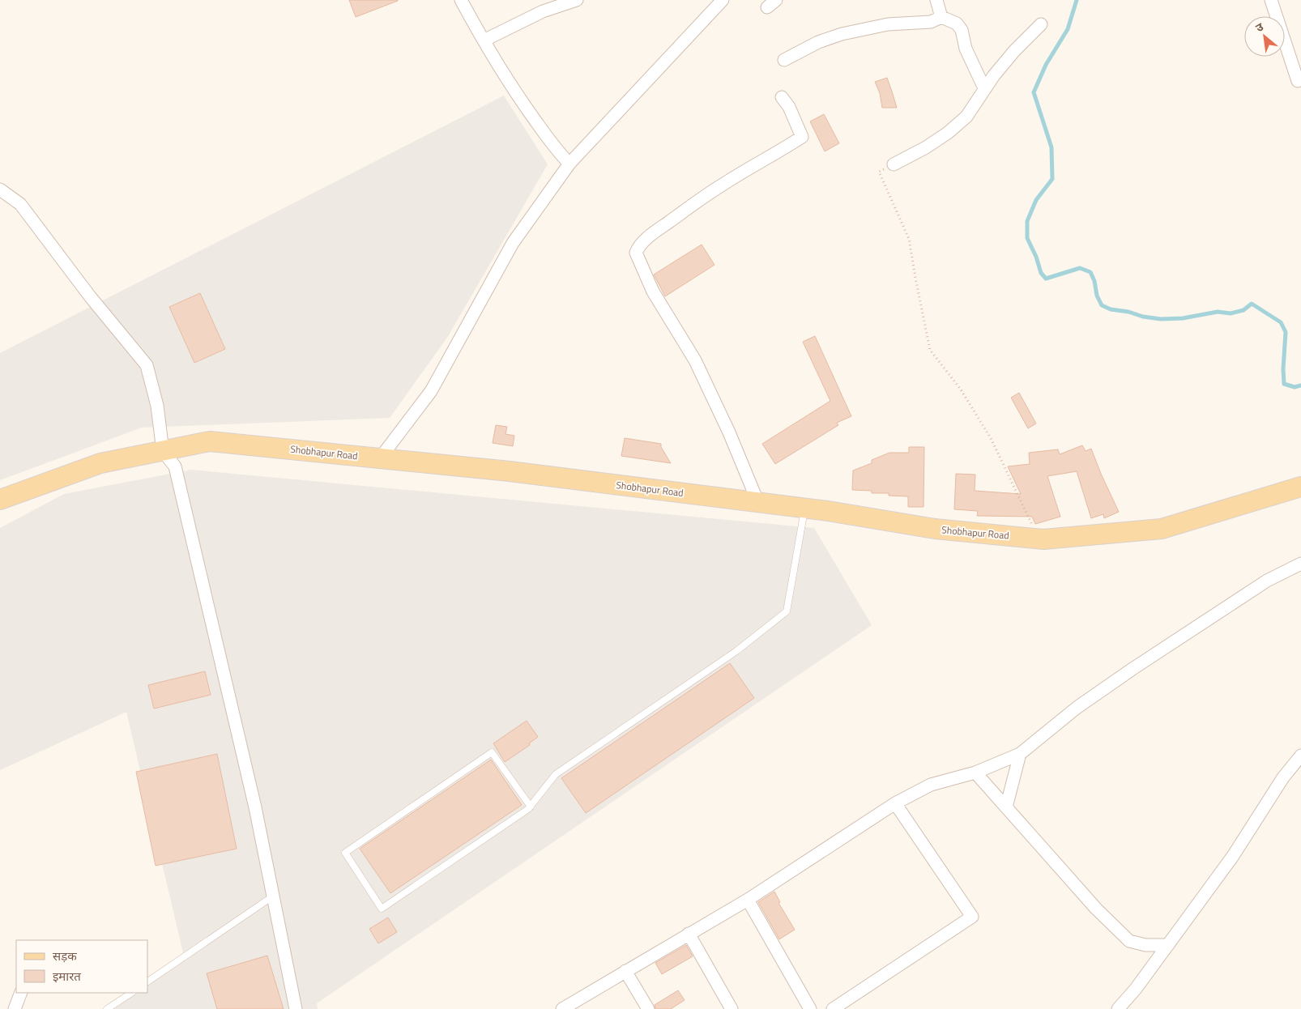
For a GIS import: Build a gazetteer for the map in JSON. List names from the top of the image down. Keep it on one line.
{"streets":{"main road":["Shobhapur Road"]},"legend":["सड़क","इमारत"],"north":"top left"}
